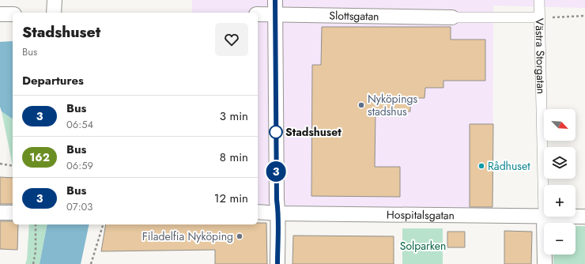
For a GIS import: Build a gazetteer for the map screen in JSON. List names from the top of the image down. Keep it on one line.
{"streets":{"street":["Slottsgatan","Västra Storgatan","Hospitalsgatan"]},"crossings":[["Västra Storgatan","Hospitalsgatan"]],"parks":["Solparken"],"places":["Nyköpings stadshus","Stadshuset","Rådhuset","Filadelfia Nyköping"],"lines":["bus line 3"],"north":"bottom right","page":{"on_map":"3","heading":[["Stadshuset","Bus"],"Departures"],"list":[{"mark":"3","name":"Bus","note":"06:54","value":"3 min"},{"mark":"162","name":"Bus","note":"06:59","value":"8 min"},{"mark":"3","name":"Bus","note":"07:03","value":"12 min"}],"map_buttons":["+","−"]}}
